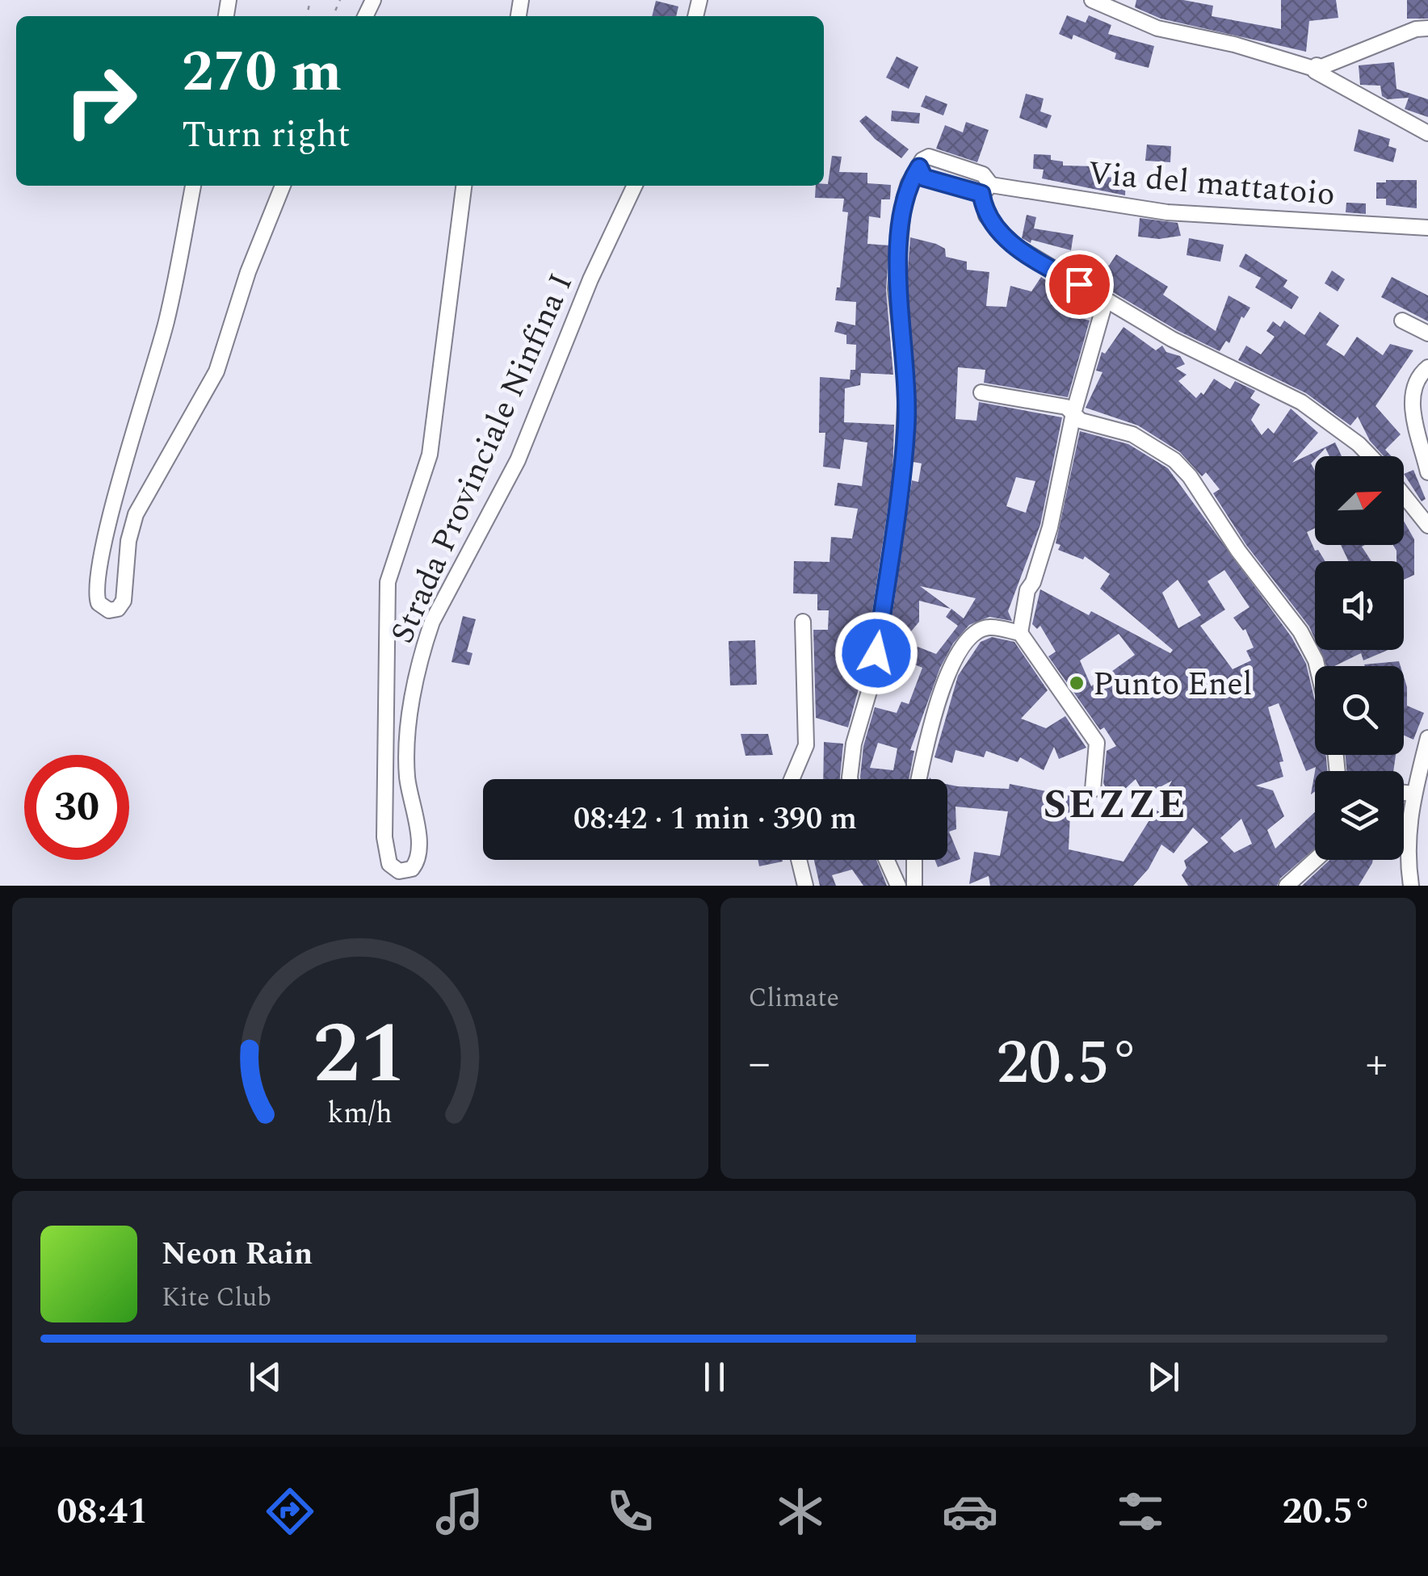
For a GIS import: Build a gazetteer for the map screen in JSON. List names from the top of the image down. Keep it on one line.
{"streets":{"street":["Via del mattatoio","Strada Provinciale Ninfina I"]},"districts":["SEZZE"],"places":["Punto Enel"],"north":"top right","page":{"turn":["270 m","Turn right"],"limit":"30","trip":"08:42 · 1 min · 390 m","tile":"Climate","heat":["−","20.5°","+"],"song":["Neon Rain","Kite Club"],"tabs":["08:41","20.5°"],"gauge":["21","km/h"]}}
